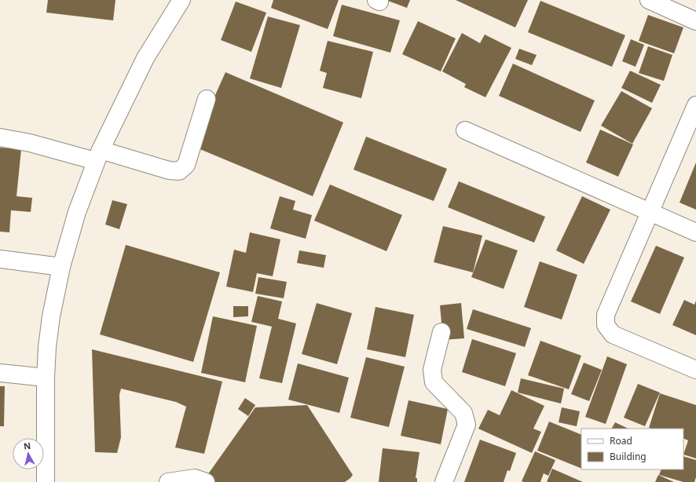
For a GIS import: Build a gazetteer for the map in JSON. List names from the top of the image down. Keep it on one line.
{"legend":["Road","Building"],"north":"top"}
